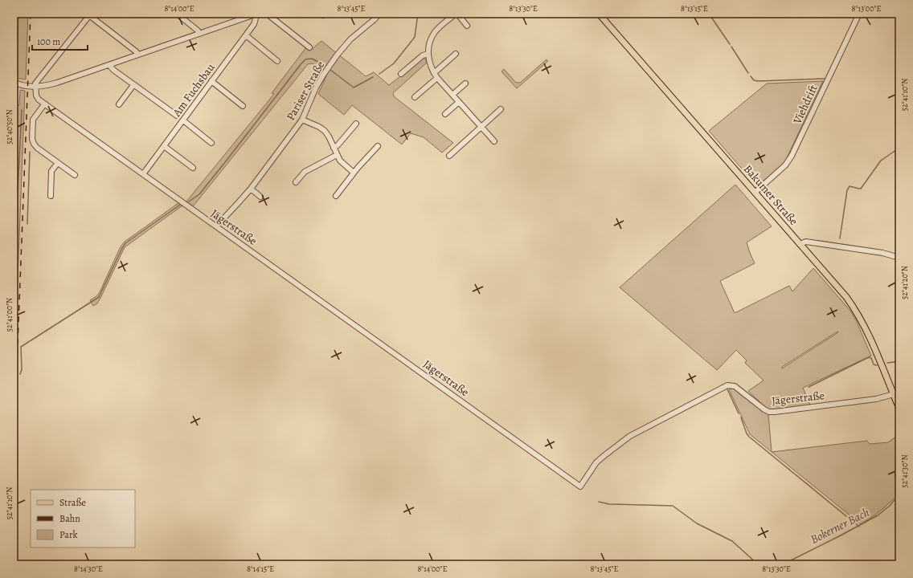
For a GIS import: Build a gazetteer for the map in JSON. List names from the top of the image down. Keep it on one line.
{"streets":{"main road":["Bakumer Straße"],"street":["Am Fuchsbau","Pariser Straße","Viehdrift","Jägerstraße"]},"crossings":[["Am Fuchsbau","Jägerstraße"],["Pariser Straße","Jägerstraße"],["Viehdrift","Bakumer Straße"],["Bakumer Straße","Jägerstraße"]],"water":["Bokerner Bach"],"legend":["Straße","Bahn","Park"],"scale_bar":"100 m","coordinates":["8°14'00\"E","8°13'45\"E","8°13'30\"E","8°13'15\"E","8°13'00\"E","52°41'10\"N","52°40'50\"N","52°41'20\"N","52°41'00\"N","52°41'30\"N","8°14'30\"E","8°14'15\"E"]}
